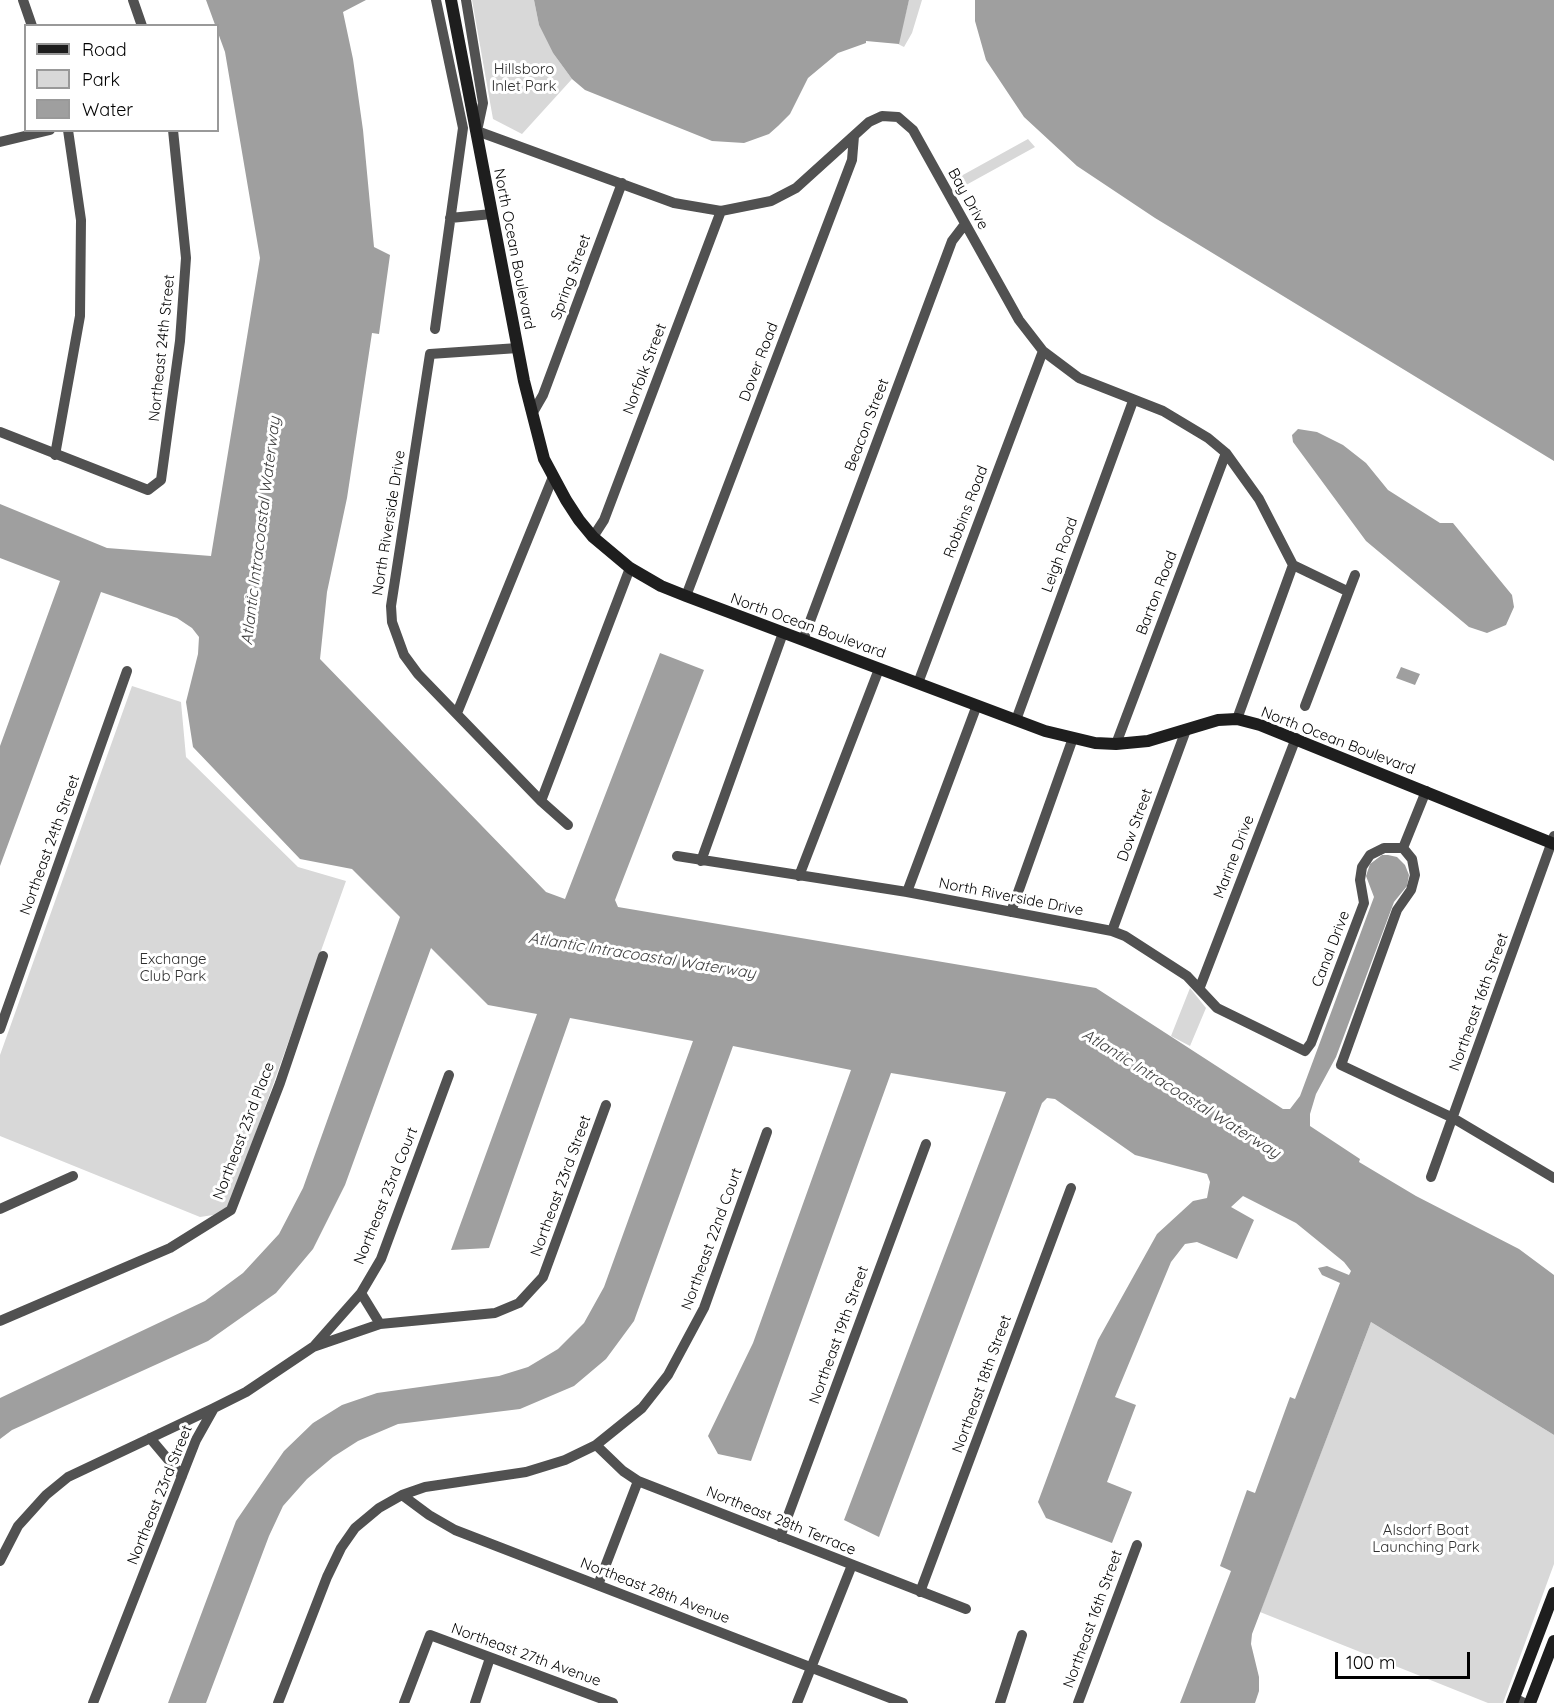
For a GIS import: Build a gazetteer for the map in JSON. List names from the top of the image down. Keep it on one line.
{"streets":{"main road":["North Ocean Boulevard"],"street":["Bay Drive","Spring Street","Northeast 24th Street","Dover Road","Norfolk Street","Beacon Street","Robbins Road","North Riverside Drive","Leigh Road","Barton Road","Dow Street","Marine Drive","Canal Drive","Northeast 16th Street","Northeast 23rd Place","Northeast 23rd Street","Northeast 23rd Court","Northeast 22nd Court","Northeast 19th Street","Northeast 18th Street","Northeast 28th Terrace","Northeast 28th Avenue","Northeast 27th Avenue"]},"crossings":[["Bay Drive","North Ocean Boulevard"],["Bay Drive","Spring Street"],["Bay Drive","Dover Road"],["Bay Drive","Norfolk Street"],["Bay Drive","Beacon Street"],["Bay Drive","Robbins Road"],["Bay Drive","Leigh Road"],["Bay Drive","Barton Road"],["North Ocean Boulevard","Spring Street"],["North Ocean Boulevard","Dover Road"],["North Ocean Boulevard","Norfolk Street"],["North Ocean Boulevard","Beacon Street"],["North Ocean Boulevard","Robbins Road"],["North Ocean Boulevard","North Riverside Drive"],["North Ocean Boulevard","Leigh Road"],["North Ocean Boulevard","Barton Road"],["North Ocean Boulevard","Dow Street"],["North Ocean Boulevard","Marine Drive"],["North Ocean Boulevard","Northeast 16th Street"],["North Riverside Drive","Dow Street"],["North Riverside Drive","Marine Drive"],["North Riverside Drive","Canal Drive"],["Northeast 23rd Street","Northeast 23rd Court"],["Northeast 22nd Court","Northeast 28th Terrace"],["Northeast 22nd Court","Northeast 28th Avenue"],["Northeast 19th Street","Northeast 28th Terrace"],["Northeast 18th Street","Northeast 28th Terrace"]],"water":["Atlantic Intracoastal Waterway"],"parks":["Hillsboro Inlet Park","Exchange Club Park","Alsdorf Boat Launching Park"],"legend":["Road","Park","Water"],"scale_bar":"100 m"}
